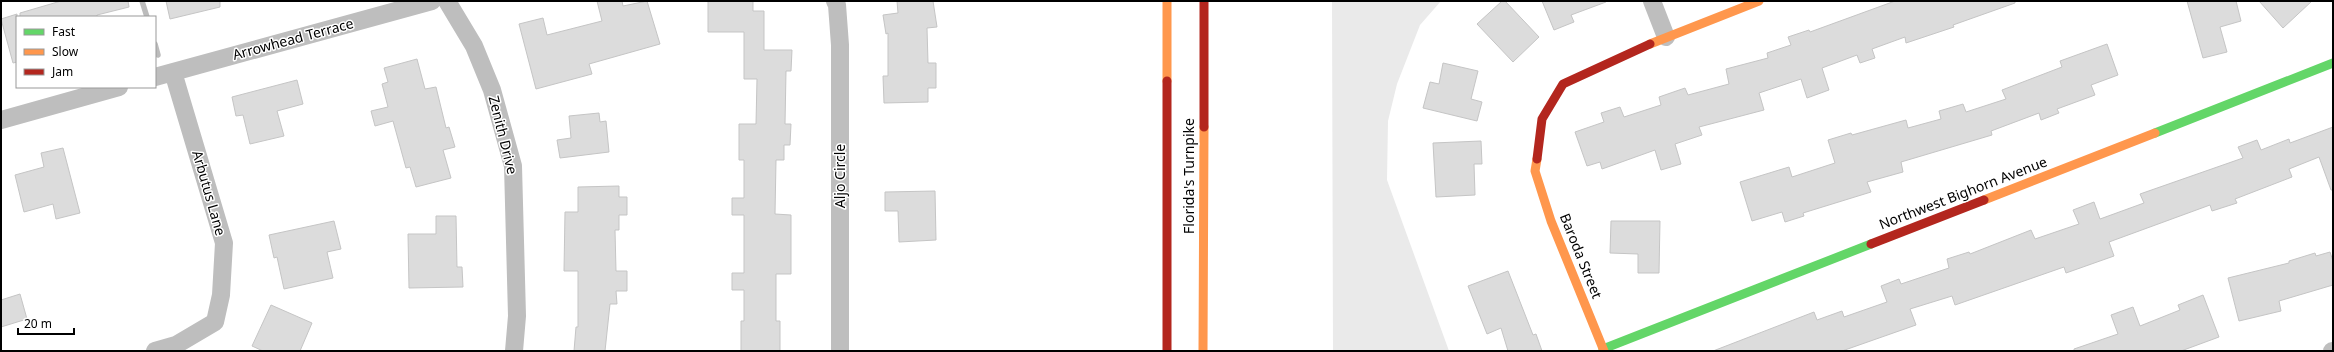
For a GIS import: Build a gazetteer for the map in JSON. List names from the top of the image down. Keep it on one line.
{"streets":{"main road":["Florida's Turnpike","Northwest Bighorn Avenue","Baroda Street"],"street":["Arrowhead Terrace","Zenith Drive","Aljo Circle","Arbutus Lane"]},"crossings":[["Arrowhead Terrace","Arbutus Lane"],["Northwest Bighorn Avenue","Baroda Street"]],"legend":["Fast","Slow","Jam"],"scale_bar":"20 m"}
